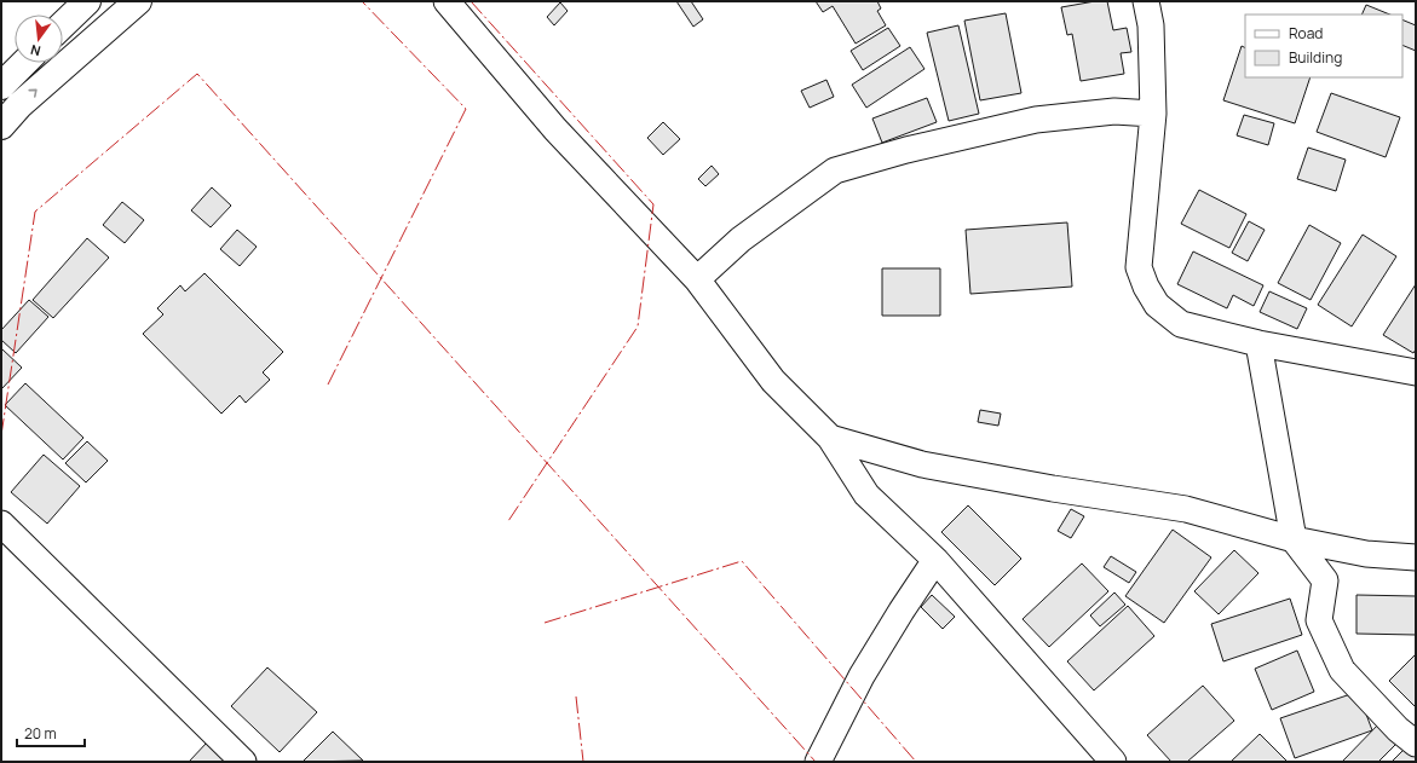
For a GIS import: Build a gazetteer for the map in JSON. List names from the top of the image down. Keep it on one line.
{"legend":["Road","Building"],"scale_bar":"20 m","north":"bottom"}
